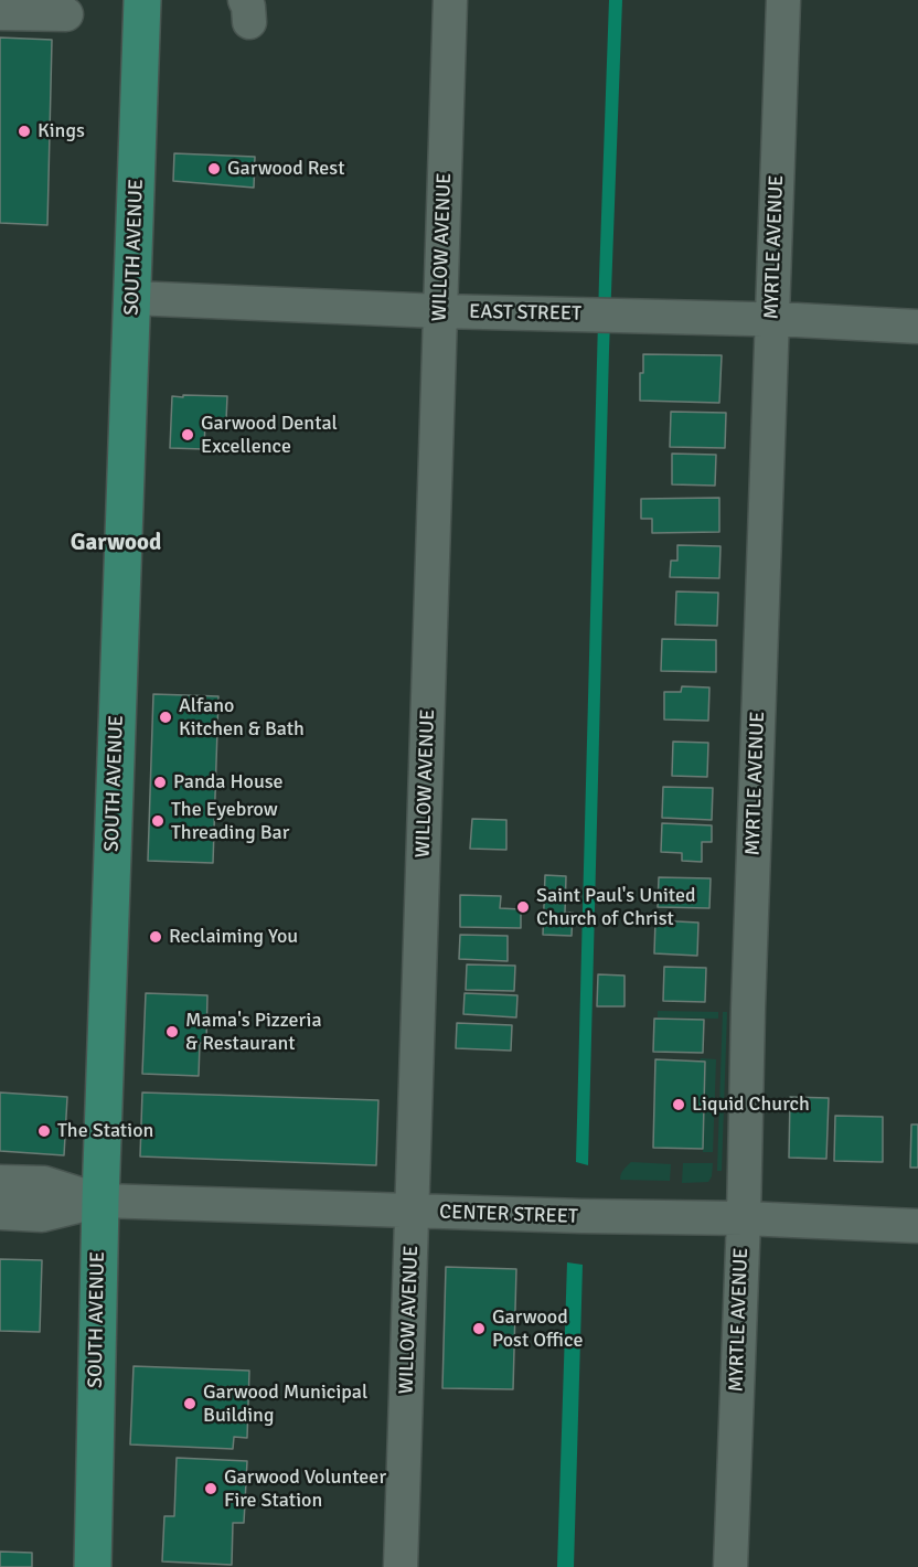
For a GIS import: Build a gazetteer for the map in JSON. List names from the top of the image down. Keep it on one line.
{"streets":{"main road":["SOUTH AVENUE"],"street":["WILLOW AVENUE","MYRTLE AVENUE","EAST STREET","CENTER STREET"]},"crossings":[["SOUTH AVENUE","EAST STREET"],["SOUTH AVENUE","CENTER STREET"],["WILLOW AVENUE","EAST STREET"],["WILLOW AVENUE","CENTER STREET"],["MYRTLE AVENUE","EAST STREET"],["MYRTLE AVENUE","CENTER STREET"]],"districts":["Garwood"],"places":["Kings","Garwood Rest","Garwood Dental Excellence","Alfano Kitchen & Bath","Panda House","The Eyebrow Threading Bar","Saint Paul's United Church of Christ","Reclaiming You","Mama's Pizzeria & Restaurant","Liquid Church","The Station","Garwood Post Office","Garwood Municipal Building","Garwood Volunteer Fire Station"]}
